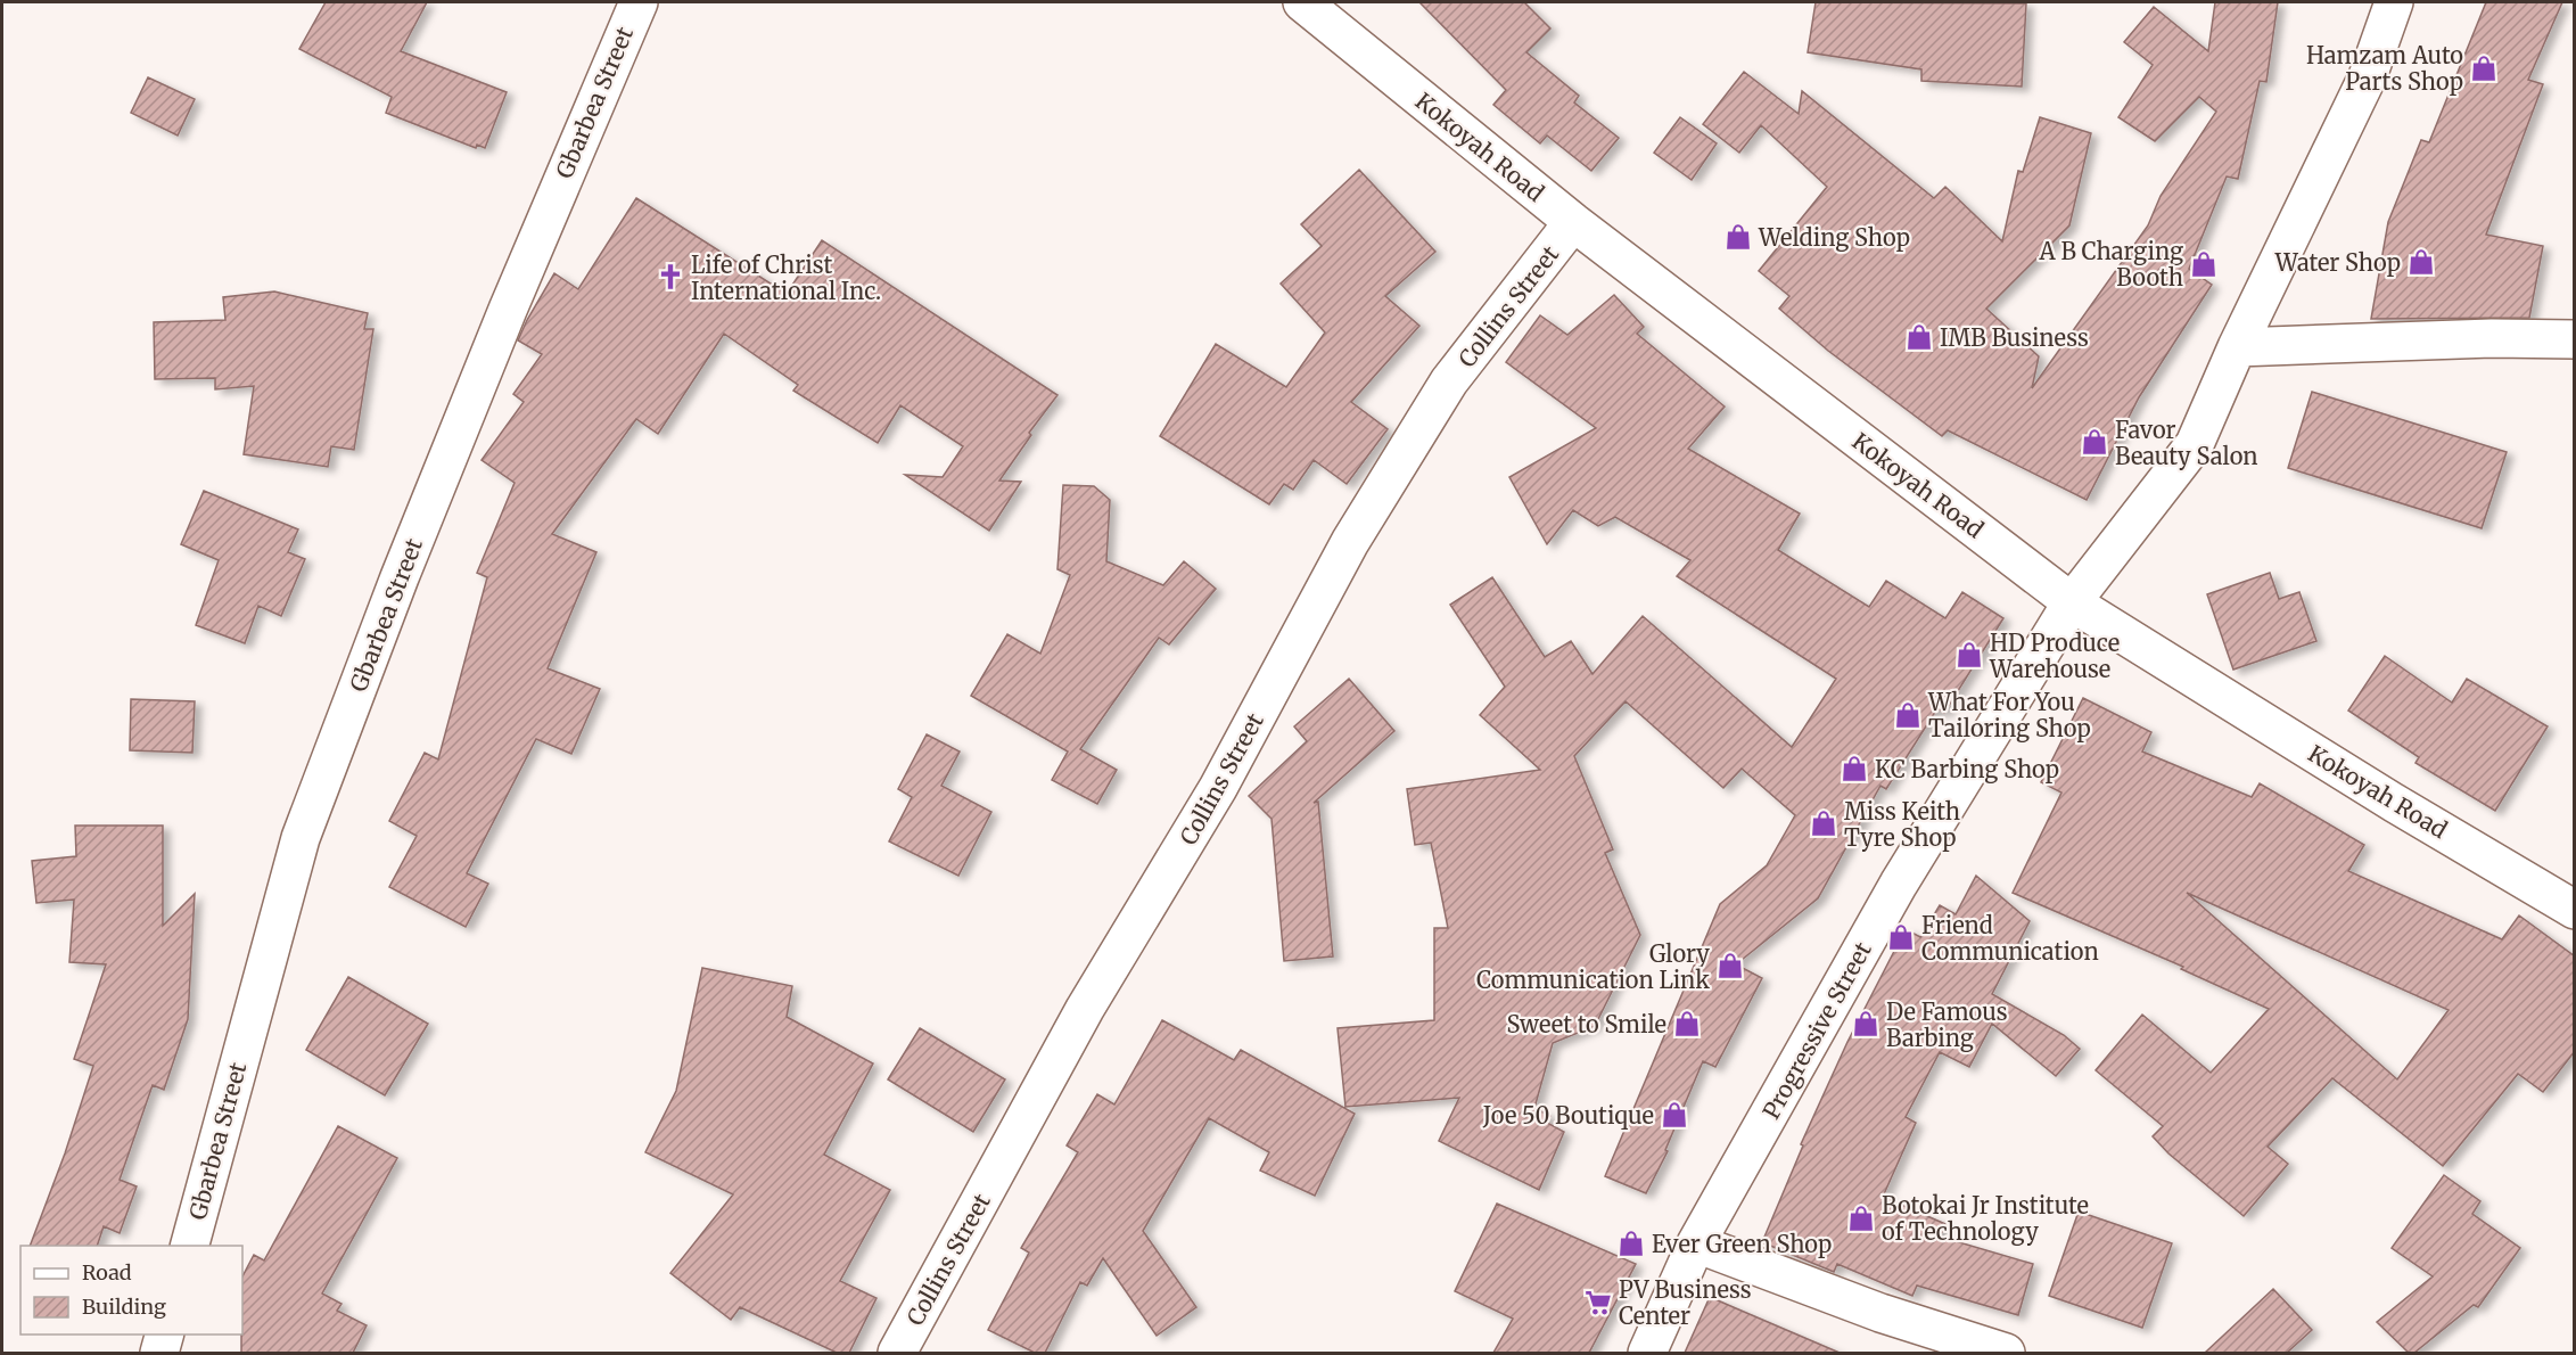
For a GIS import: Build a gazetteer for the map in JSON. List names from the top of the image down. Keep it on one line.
{"streets":{"street":["Gbarbea Street","Kokoyah Road","Collins Street","Progressive Street"]},"crossings":[["Kokoyah Road","Collins Street"],["Kokoyah Road","Progressive Street"]],"places":{"shop":["Hamzam Auto Parts Shop","Welding Shop","Water Shop","A B Charging Booth","IMB Business","Favor Beauty Salon","HD Produce Warehouse","What For You Tailoring Shop","KC Barbing Shop","Miss Keith Tyre Shop","Friend Communication","Glory Communication Link","Sweet to Smile","De Famous Barbing","Joe 50 Boutique","Botokai Jr Institute of Technology","Ever Green Shop"],"church":["Life of Christ International Inc."],"supermarket":["PV Business Center"]},"legend":["Road","Building"]}
